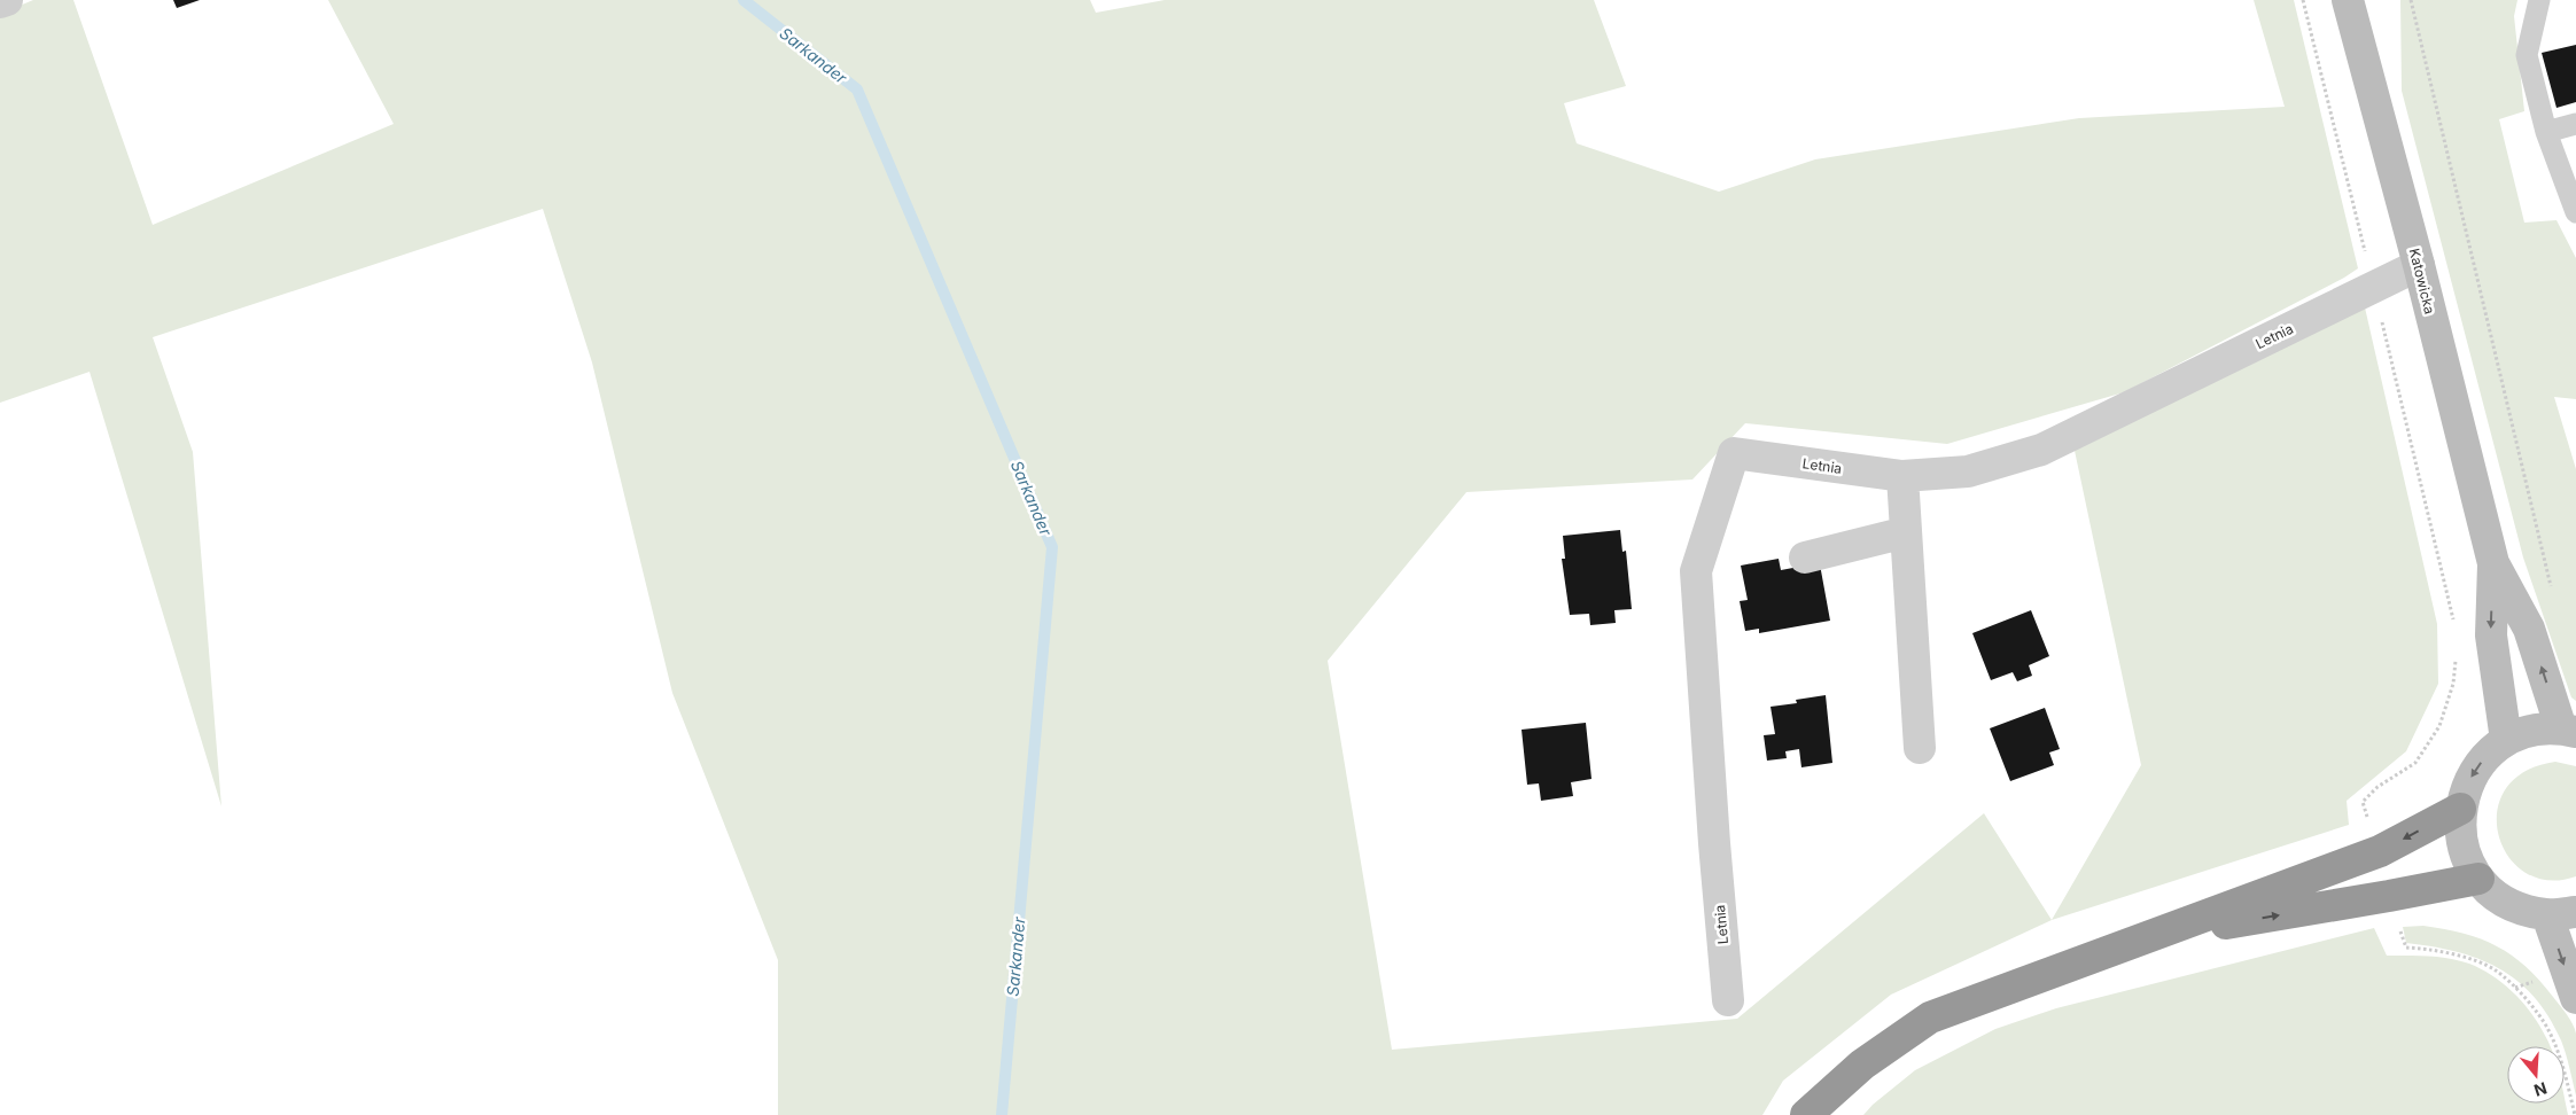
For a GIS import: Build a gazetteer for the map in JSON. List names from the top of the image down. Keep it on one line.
{"streets":{"street":["Katowicka","Letnia"]},"crossings":[["Katowicka","Letnia"]],"water":["Sarkander"],"north":"bottom"}
